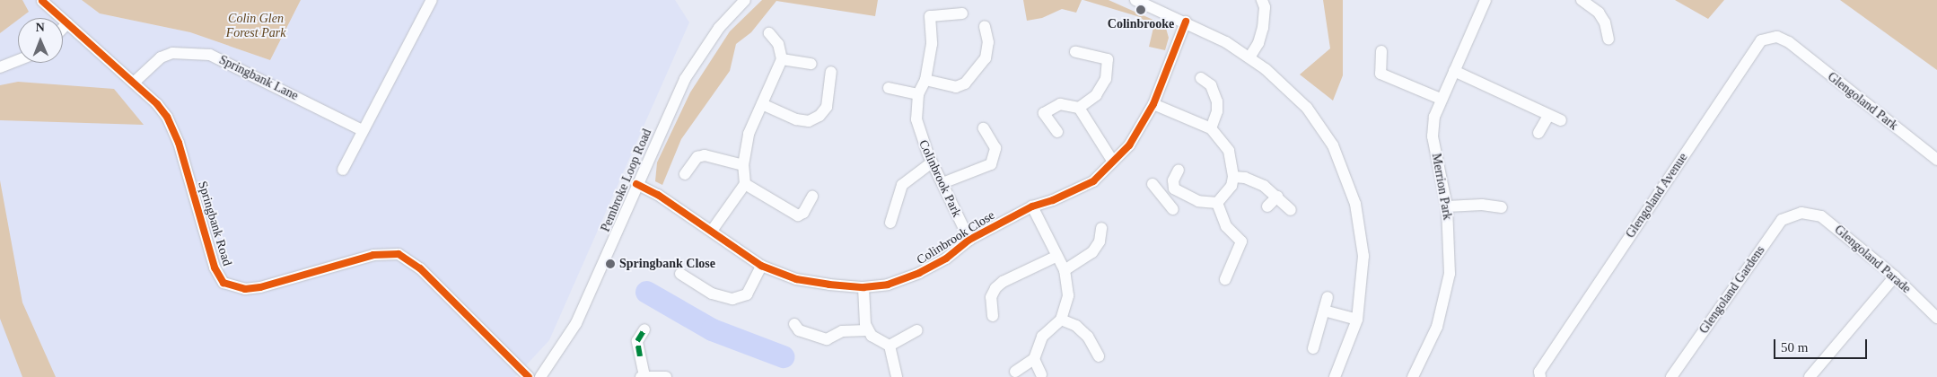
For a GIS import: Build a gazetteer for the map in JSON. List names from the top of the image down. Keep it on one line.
{"streets":{"street":["Springbank Lane","Glengoland Park","Colinbrook Park","Pembroke Loop Road","Merrion Park","Glengoland Avenue","Springbank Road","Colinbrook Close","Glengoland Parade","Glengoland Gardens"]},"crossings":[["Springbank Lane","Springbank Road"],["Glengoland Park","Glengoland Avenue"],["Colinbrook Park","Colinbrook Close"],["Pembroke Loop Road","Colinbrook Close"],["Glengoland Parade","Glengoland Gardens"]],"parks":["Colin Glen Forest Park"],"places":["Colinbrooke","Springbank Close"],"scale_bar":"50 m","north":"top"}
